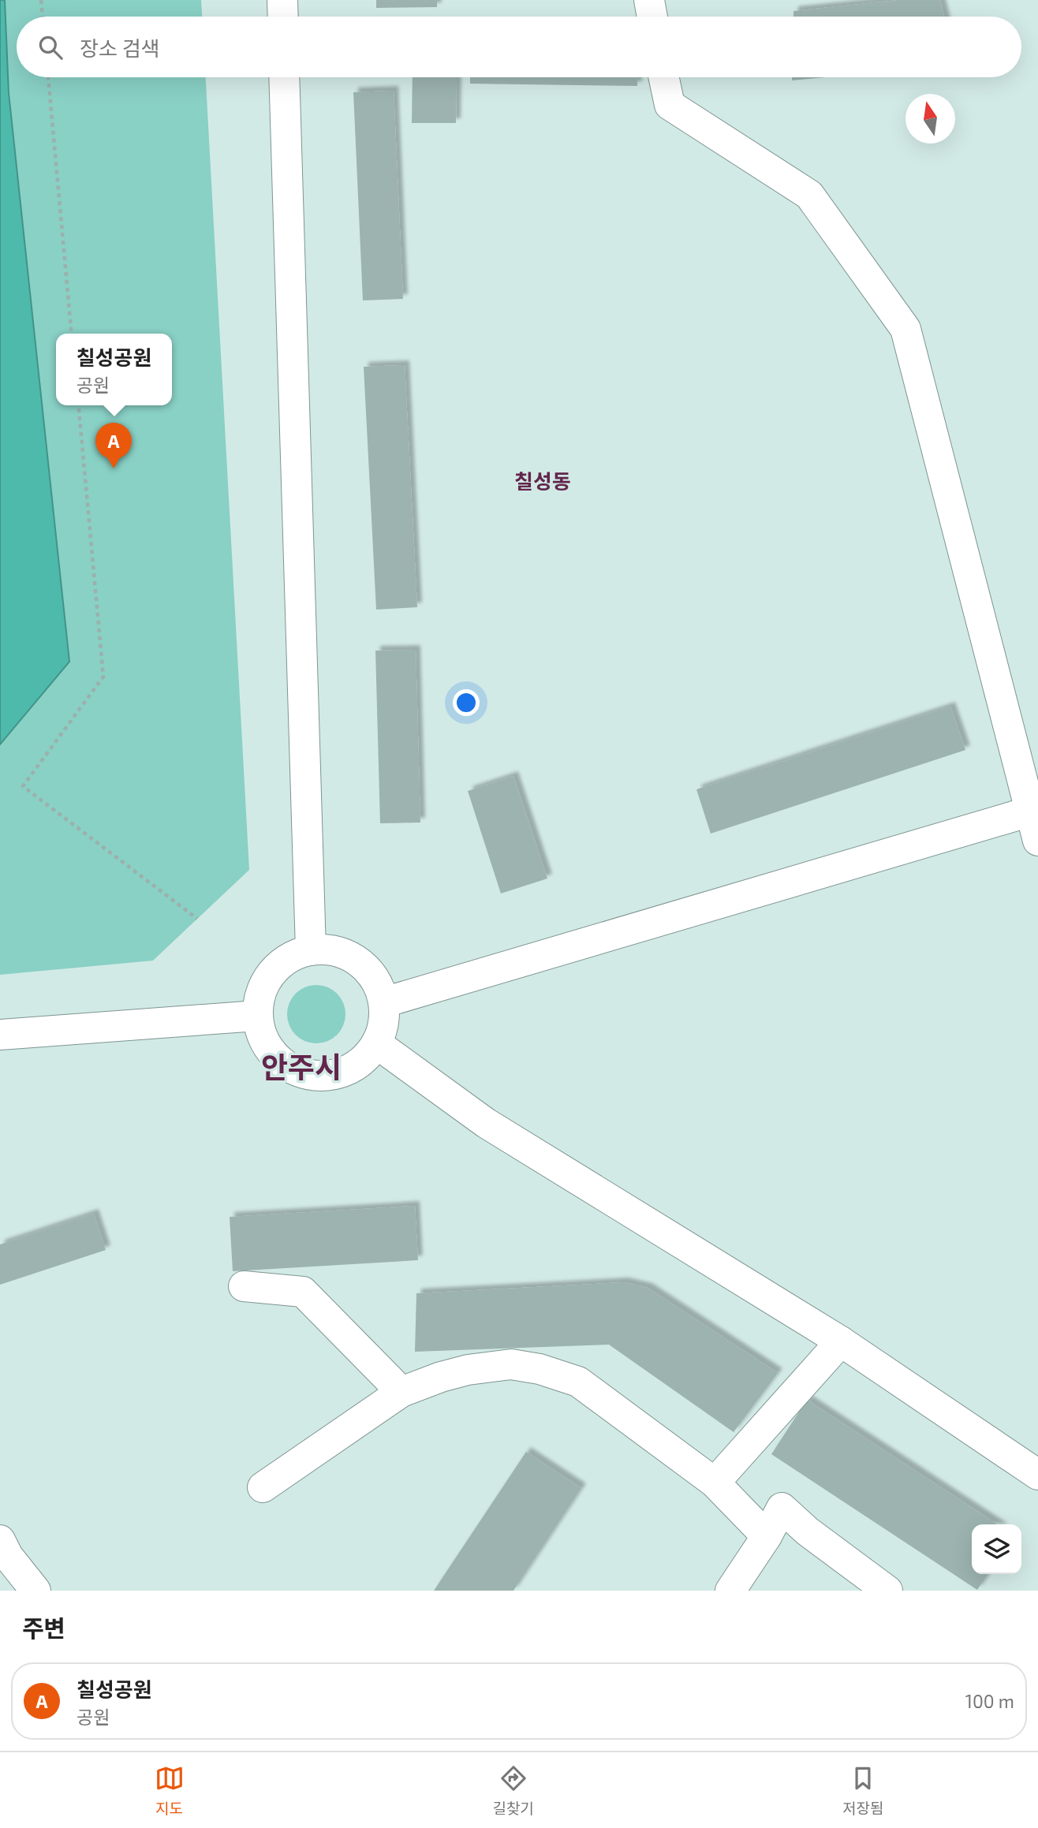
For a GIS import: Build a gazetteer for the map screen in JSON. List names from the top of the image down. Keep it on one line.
{"districts":["칠성동","안주시"],"north":"top","page":{"search":"장소 검색","popup":["칠성공원","공원"],"pins":"A","heading":"주변","list":[{"mark":"A","name":"칠성공원","note":"공원","value":"100 m"}],"nav":["지도","길찾기","저장됨"]}}
